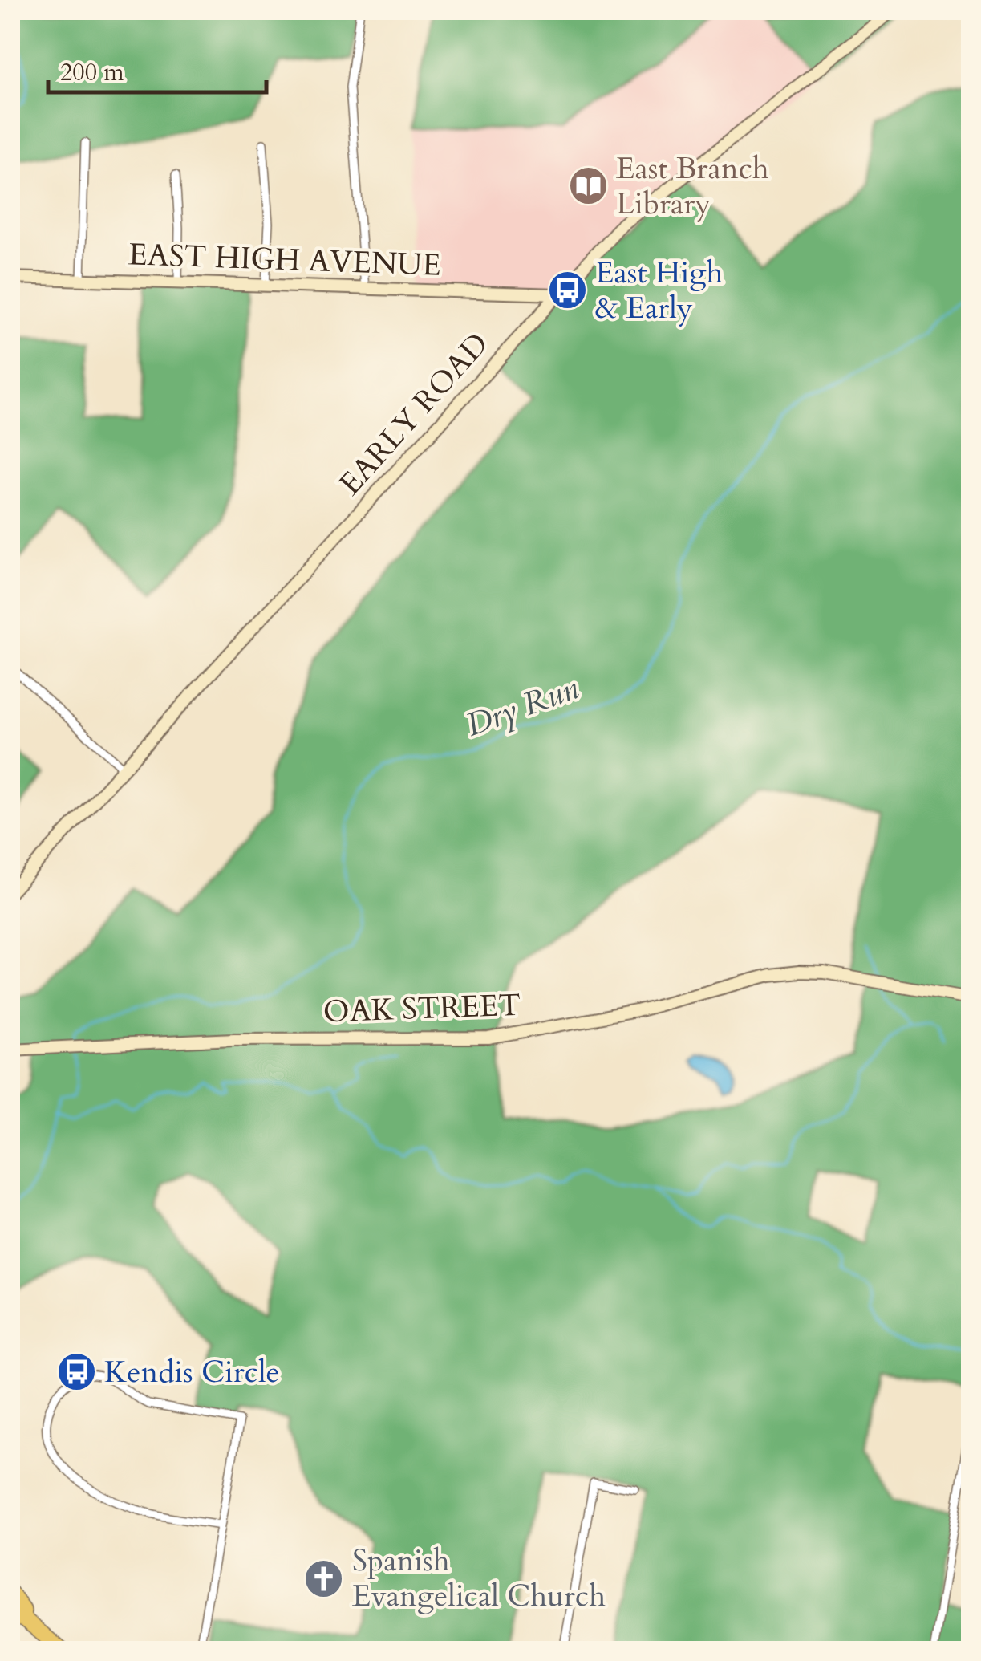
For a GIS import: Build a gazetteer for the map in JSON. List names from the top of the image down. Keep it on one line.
{"streets":{"street":["EAST HIGH AVENUE","EARLY ROAD","OAK STREET"]},"crossings":[["EAST HIGH AVENUE","EARLY ROAD"]],"water":["Dry Run"],"places":{"library":["East Branch Library"],"bus stop":["East High & Early","Kendis Circle"],"church":["Spanish Evangelical Church"]},"scale_bar":"200 m"}
